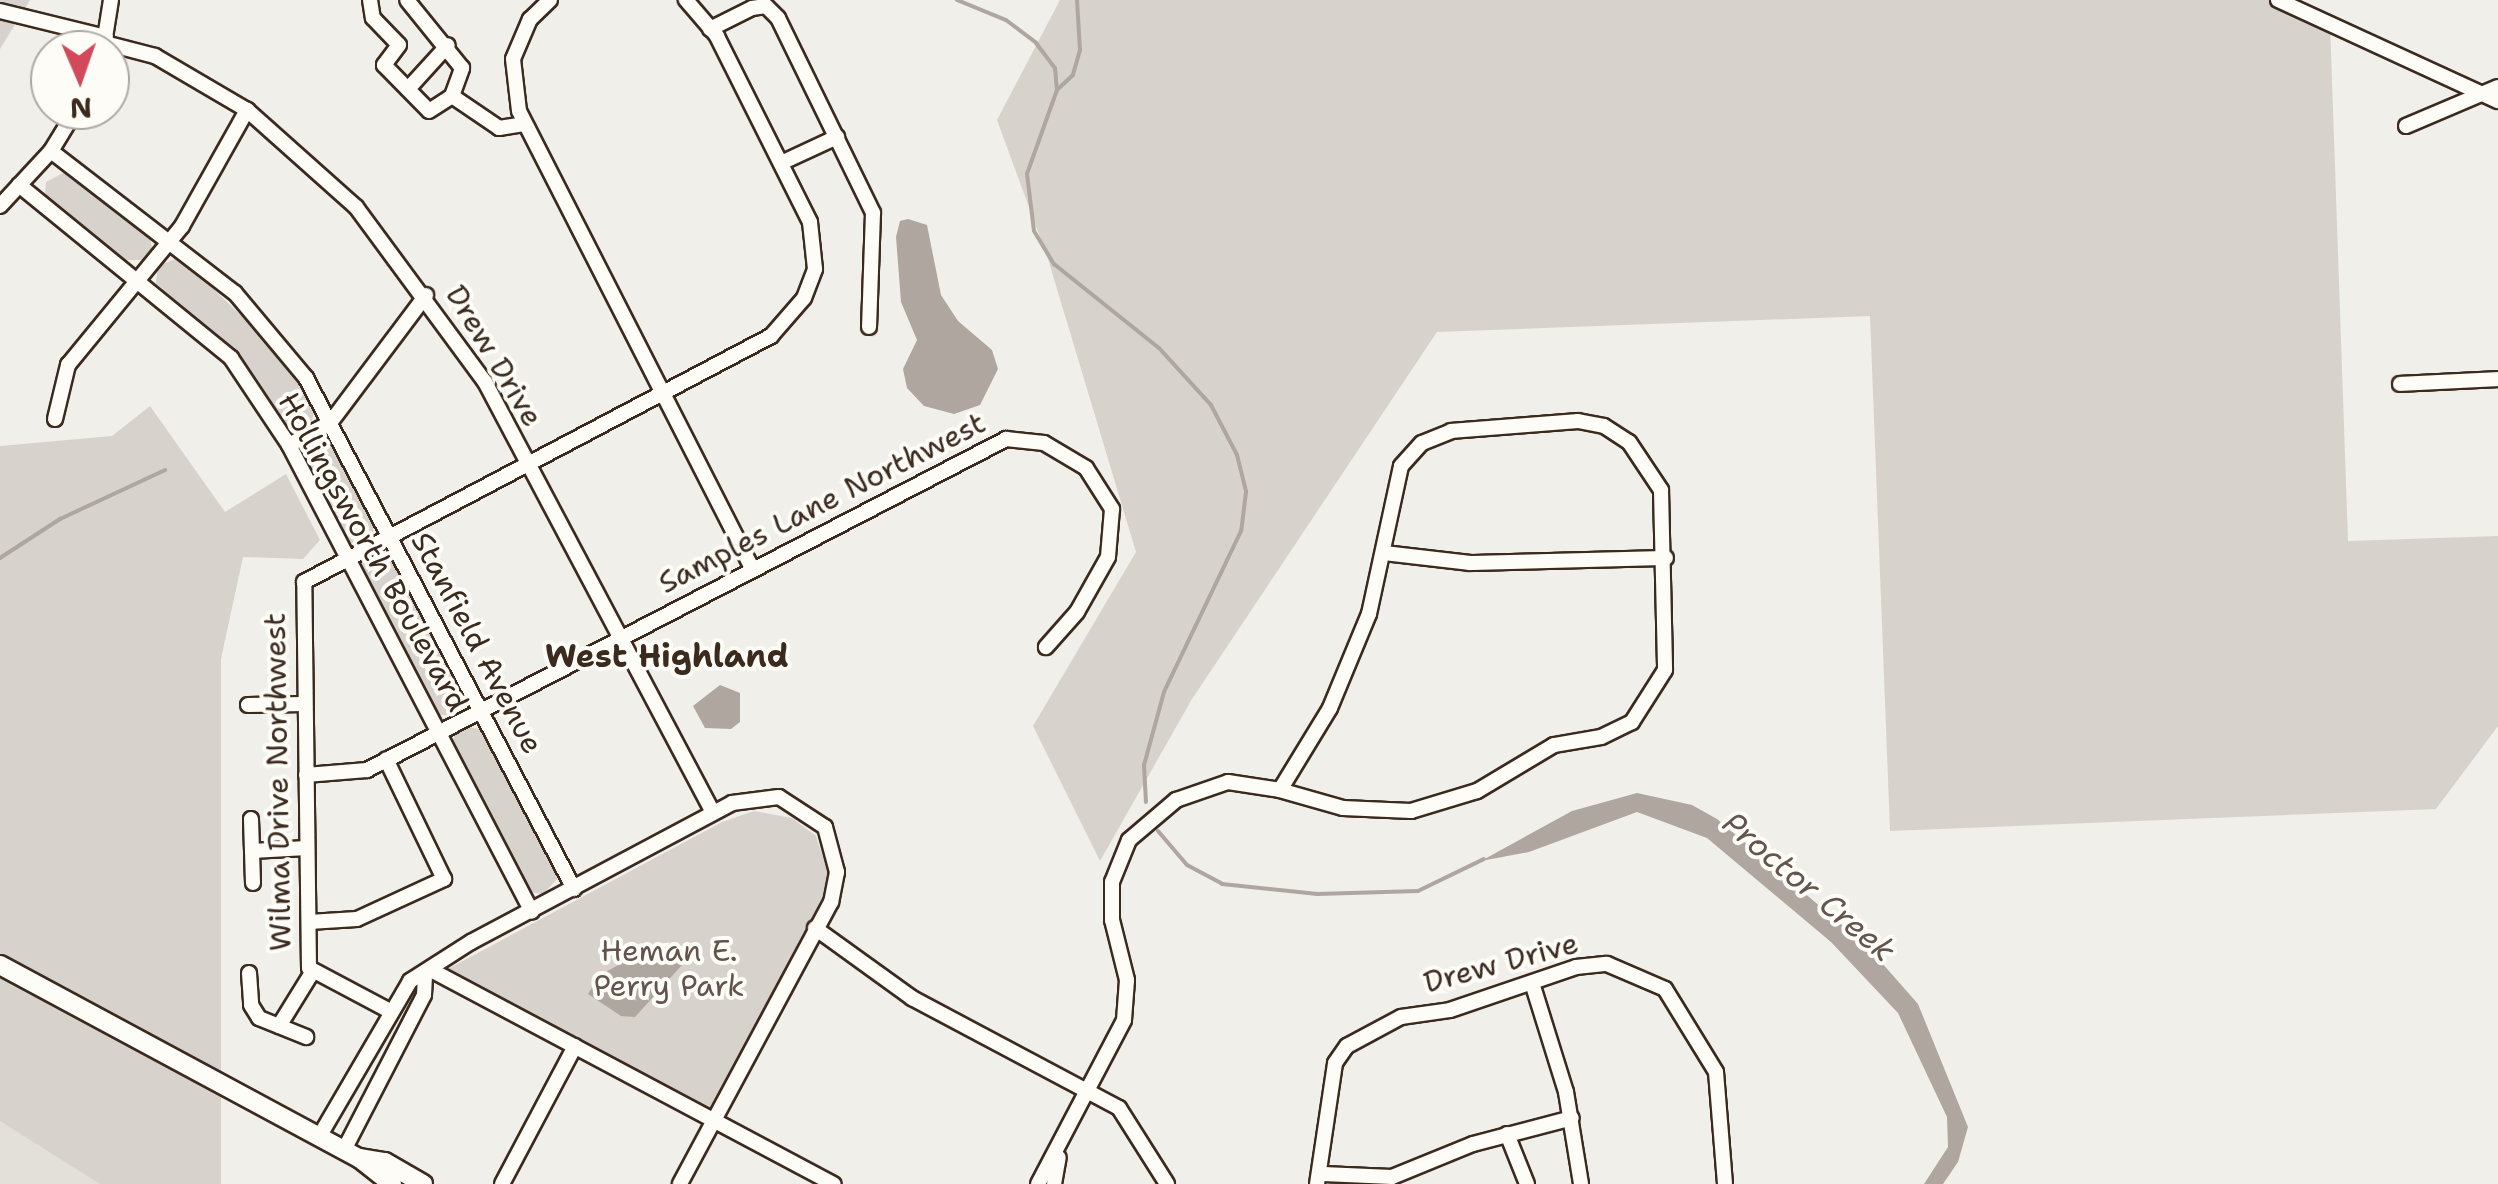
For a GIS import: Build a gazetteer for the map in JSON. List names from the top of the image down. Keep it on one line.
{"streets":{"street":["Drew Drive","Samples Lane Northwest","Hollingsworth Boulevard","Stanfield Avenue","Wilma Drive Northwest"]},"crossings":[["Drew Drive","Samples Lane Northwest"],["Samples Lane Northwest","Hollingsworth Boulevard"],["Samples Lane Northwest","Stanfield Avenue"],["Samples Lane Northwest","Wilma Drive Northwest"],["Hollingsworth Boulevard","Wilma Drive Northwest"]],"districts":["West Highland"],"water":["Proctor Creek"],"parks":["Heman E. Perry Park"],"north":"bottom"}
